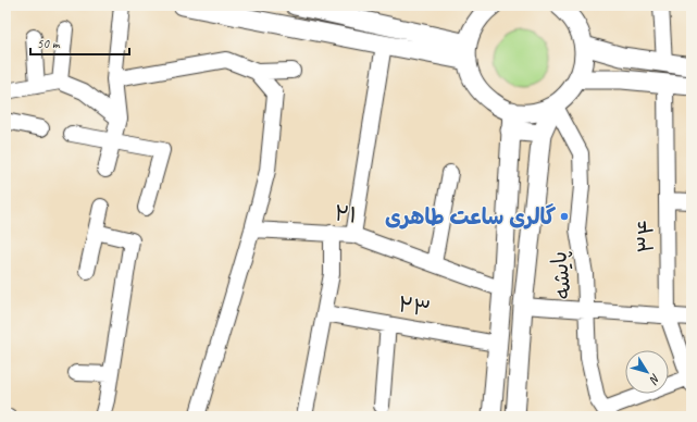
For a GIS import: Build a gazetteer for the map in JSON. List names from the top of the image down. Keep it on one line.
{"streets":{"street":["۲۱","۳۴","پایشه","۲۳"]},"places":["گالری ساعت طاهری"],"scale_bar":"50 m","north":"bottom right"}
